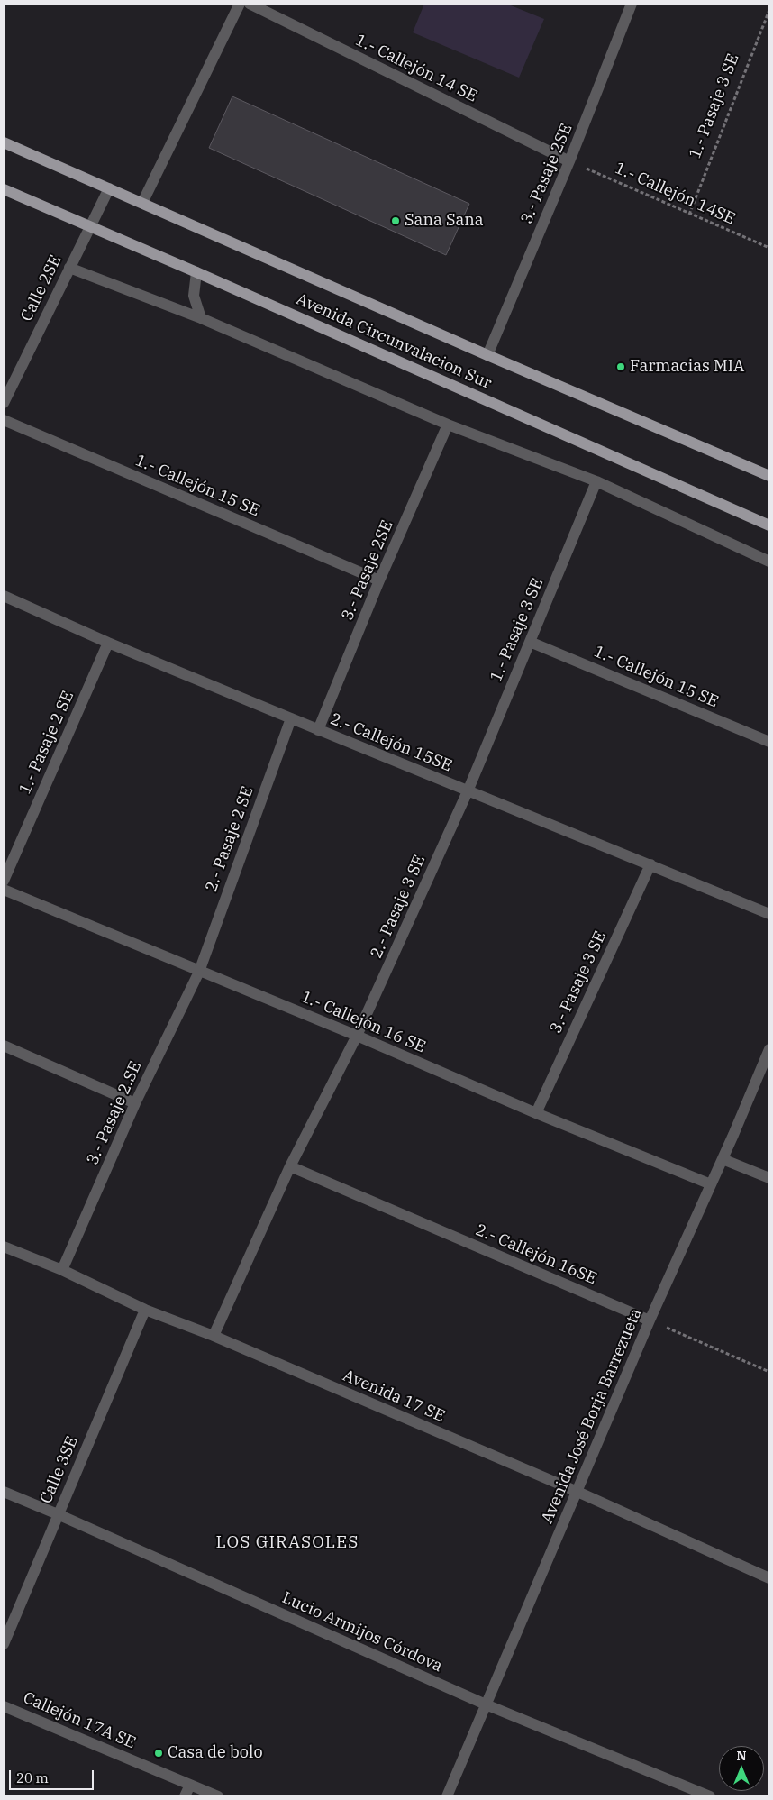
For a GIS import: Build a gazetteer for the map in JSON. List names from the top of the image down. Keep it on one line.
{"streets":{"main road":["Avenida Circunvalacion Sur"],"street":["1.- Callejón 14 SE","1.- Pasaje 3 SE","3.- Pasaje 2SE","Calle 2SE","1.- Callejón 15 SE","1.- Pasaje 2 SE","2.- Callejón 15SE","2.- Pasaje 2 SE","2.- Pasaje 3 SE","3.- Pasaje 3 SE","1.- Callejón 16 SE","3.- Pasaje 2.SE","2.- Callejón 16SE","Avenida 17 SE","Avenida José Borja Barrezueta","Calle 3SE","Lucio Armijos Córdova","Callejón 17A SE"],"path":["1.- Callejón 14SE"]},"crossings":[["1.- Callejón 14 SE","3.- Pasaje 2SE"],["1.- Callejón 14 SE","1.- Callejón 14SE"],["1.- Pasaje 3 SE","1.- Callejón 14SE"],["1.- Pasaje 3 SE","1.- Callejón 15 SE"],["1.- Pasaje 3 SE","2.- Callejón 15SE"],["1.- Pasaje 3 SE","2.- Pasaje 3 SE"],["3.- Pasaje 2SE","1.- Callejón 14SE"],["3.- Pasaje 2SE","Avenida Circunvalacion Sur"],["3.- Pasaje 2SE","1.- Callejón 15 SE"],["3.- Pasaje 2SE","2.- Callejón 15SE"],["Calle 2SE","Avenida Circunvalacion Sur"],["1.- Pasaje 2 SE","2.- Callejón 15SE"],["2.- Callejón 15SE","2.- Pasaje 2 SE"],["2.- Callejón 15SE","2.- Pasaje 3 SE"],["2.- Callejón 15SE","3.- Pasaje 3 SE"],["2.- Pasaje 2 SE","1.- Callejón 16 SE"],["2.- Pasaje 2 SE","3.- Pasaje 2.SE"],["2.- Pasaje 3 SE","1.- Callejón 16 SE"],["2.- Pasaje 3 SE","2.- Callejón 16SE"],["3.- Pasaje 3 SE","1.- Callejón 16 SE"],["1.- Callejón 16 SE","3.- Pasaje 2.SE"],["1.- Callejón 16 SE","Avenida José Borja Barrezueta"],["3.- Pasaje 2.SE","Avenida 17 SE"],["2.- Callejón 16SE","Avenida José Borja Barrezueta"],["Avenida 17 SE","Avenida José Borja Barrezueta"],["Avenida 17 SE","Calle 3SE"],["Avenida José Borja Barrezueta","Lucio Armijos Córdova"],["Calle 3SE","Lucio Armijos Córdova"]],"districts":["LOS GIRASOLES"],"places":["Sana Sana","Farmacias MIA","Casa de bolo"],"scale_bar":"20 m","north":"top"}
